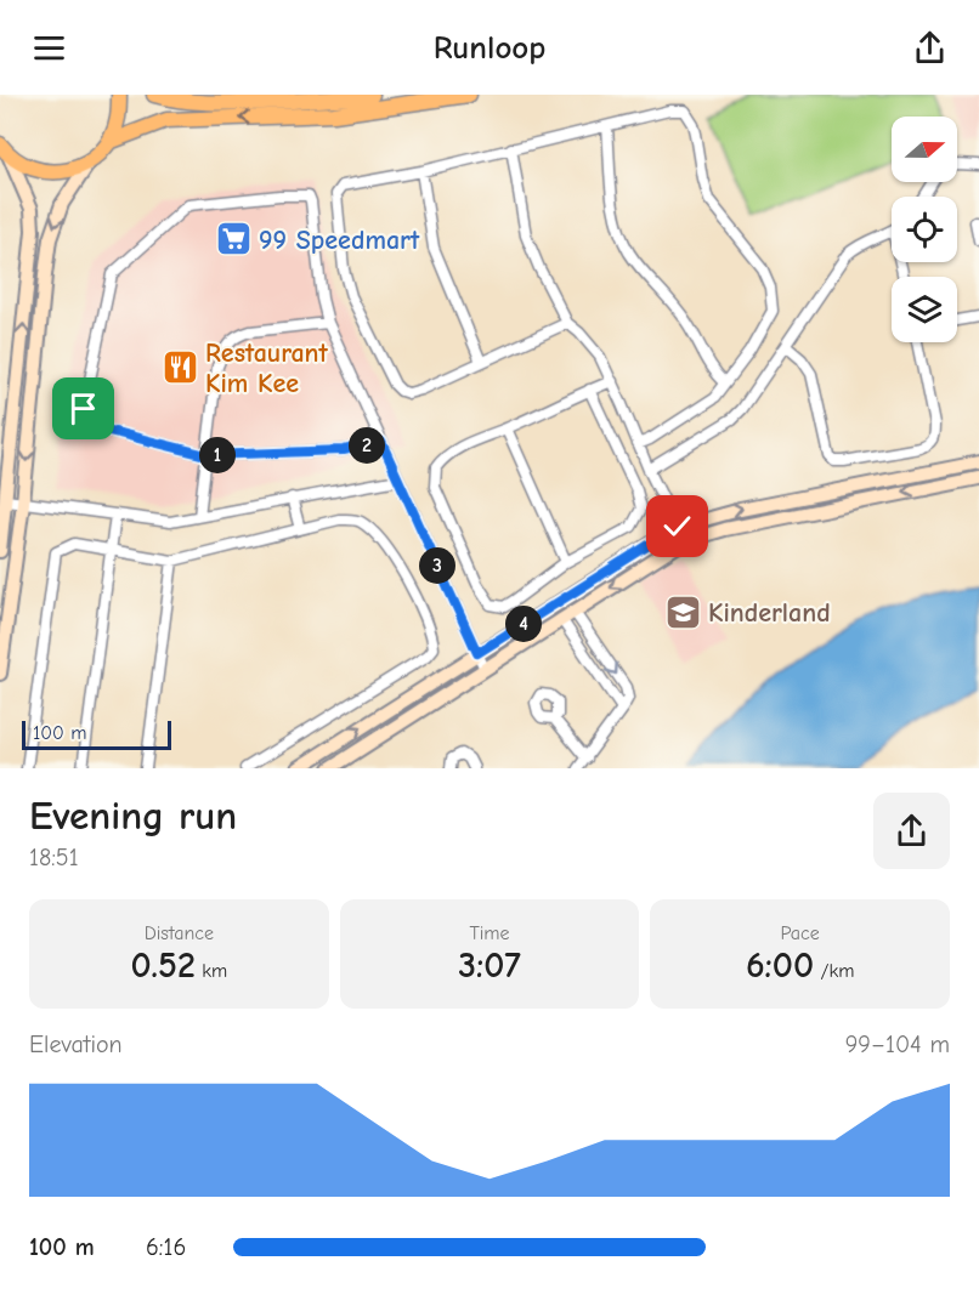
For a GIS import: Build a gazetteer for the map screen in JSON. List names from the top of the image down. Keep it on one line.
{"places":{"supermarket":["99 Speedmart"],"restaurant":["Restaurant Kim Kee"],"school or university":["Kinderland"]},"scale_bar":"100 m","north":"right","page":{"header":"Runloop","pins":["2","1","3","4"],"scale":"100 m","heading":["Evening run","18:51"],"stats":[["Distance","0.52 km"],["Time","3:07"],["Pace","6:00 /km"]],"chart":["Elevation","99–104 m"],"list":[{"name":"100 m","note":"6:16"}]}}
